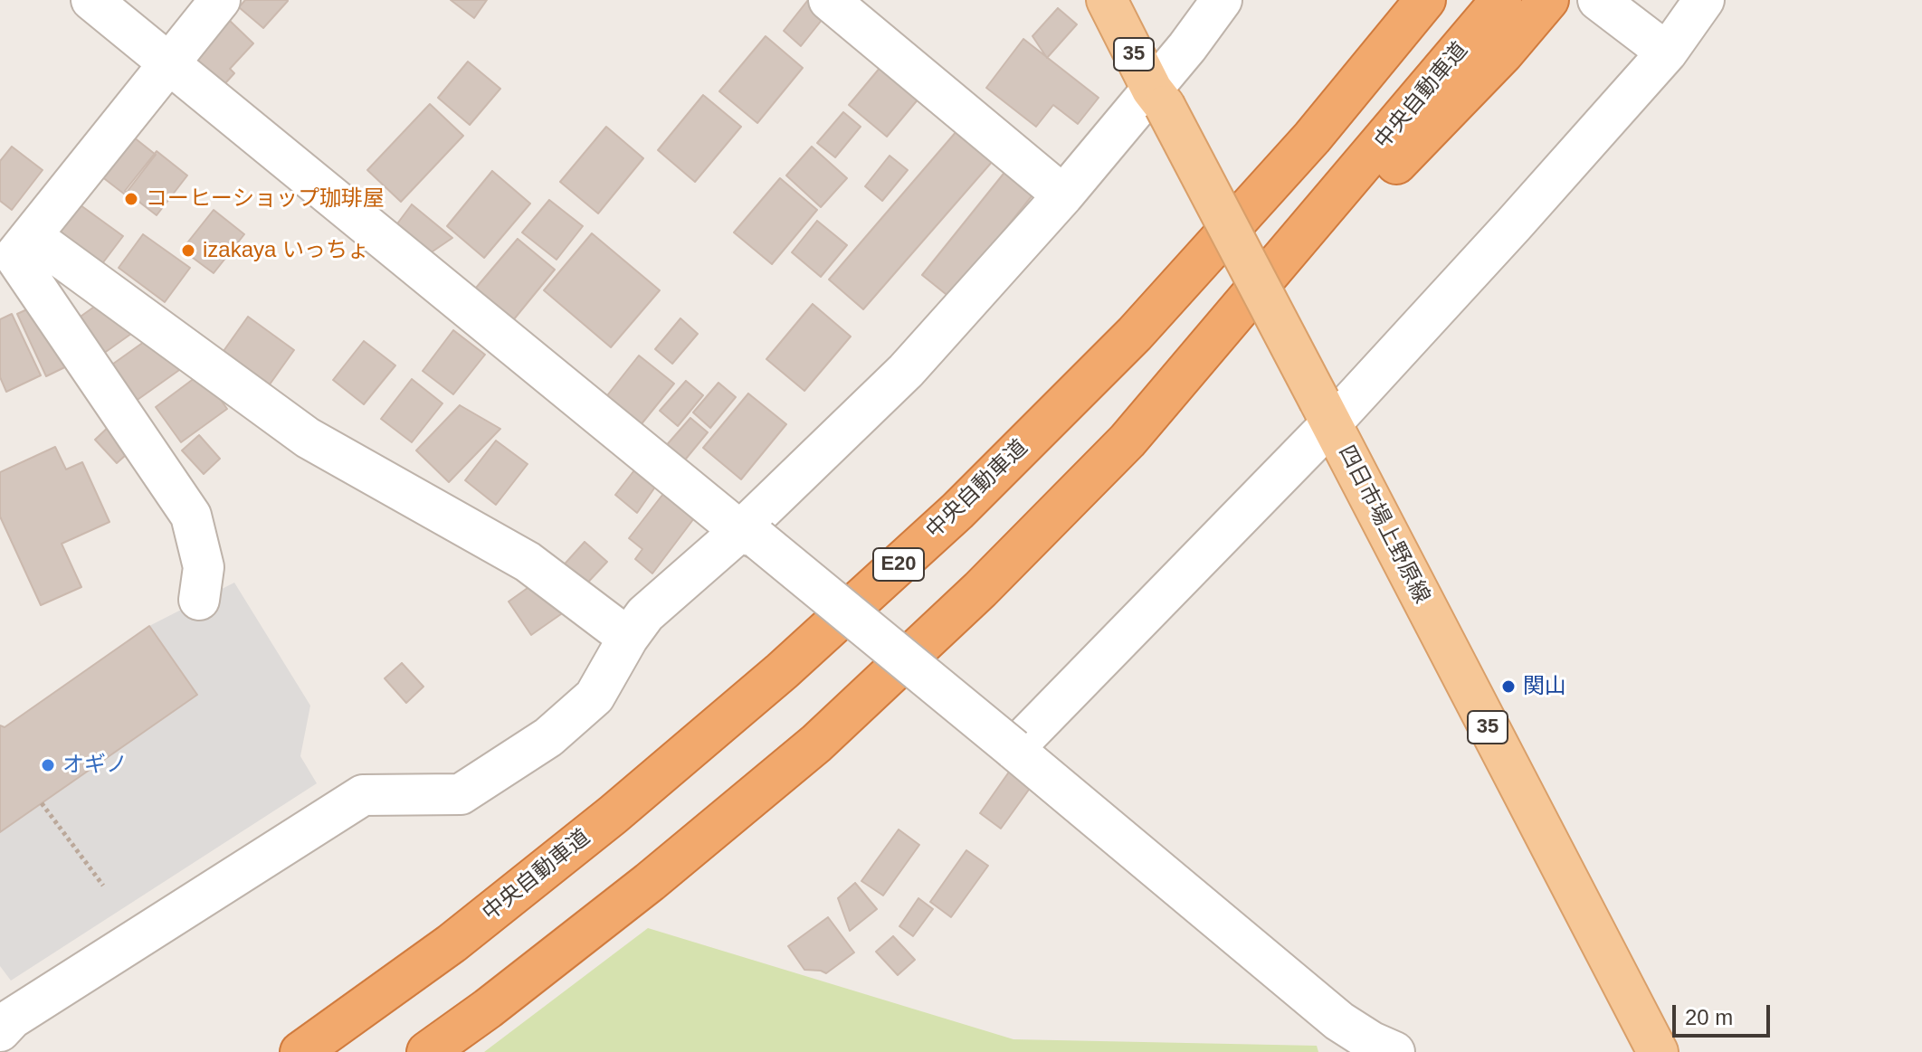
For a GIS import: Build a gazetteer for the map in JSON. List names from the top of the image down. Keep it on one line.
{"streets":{"highway":["中央自動車道","E20"],"main road":["35","四日市場上野原線"]},"places":["コーヒーショップ珈琲屋","izakaya いっちょ","関山","オギノ"],"scale_bar":"20 m"}
